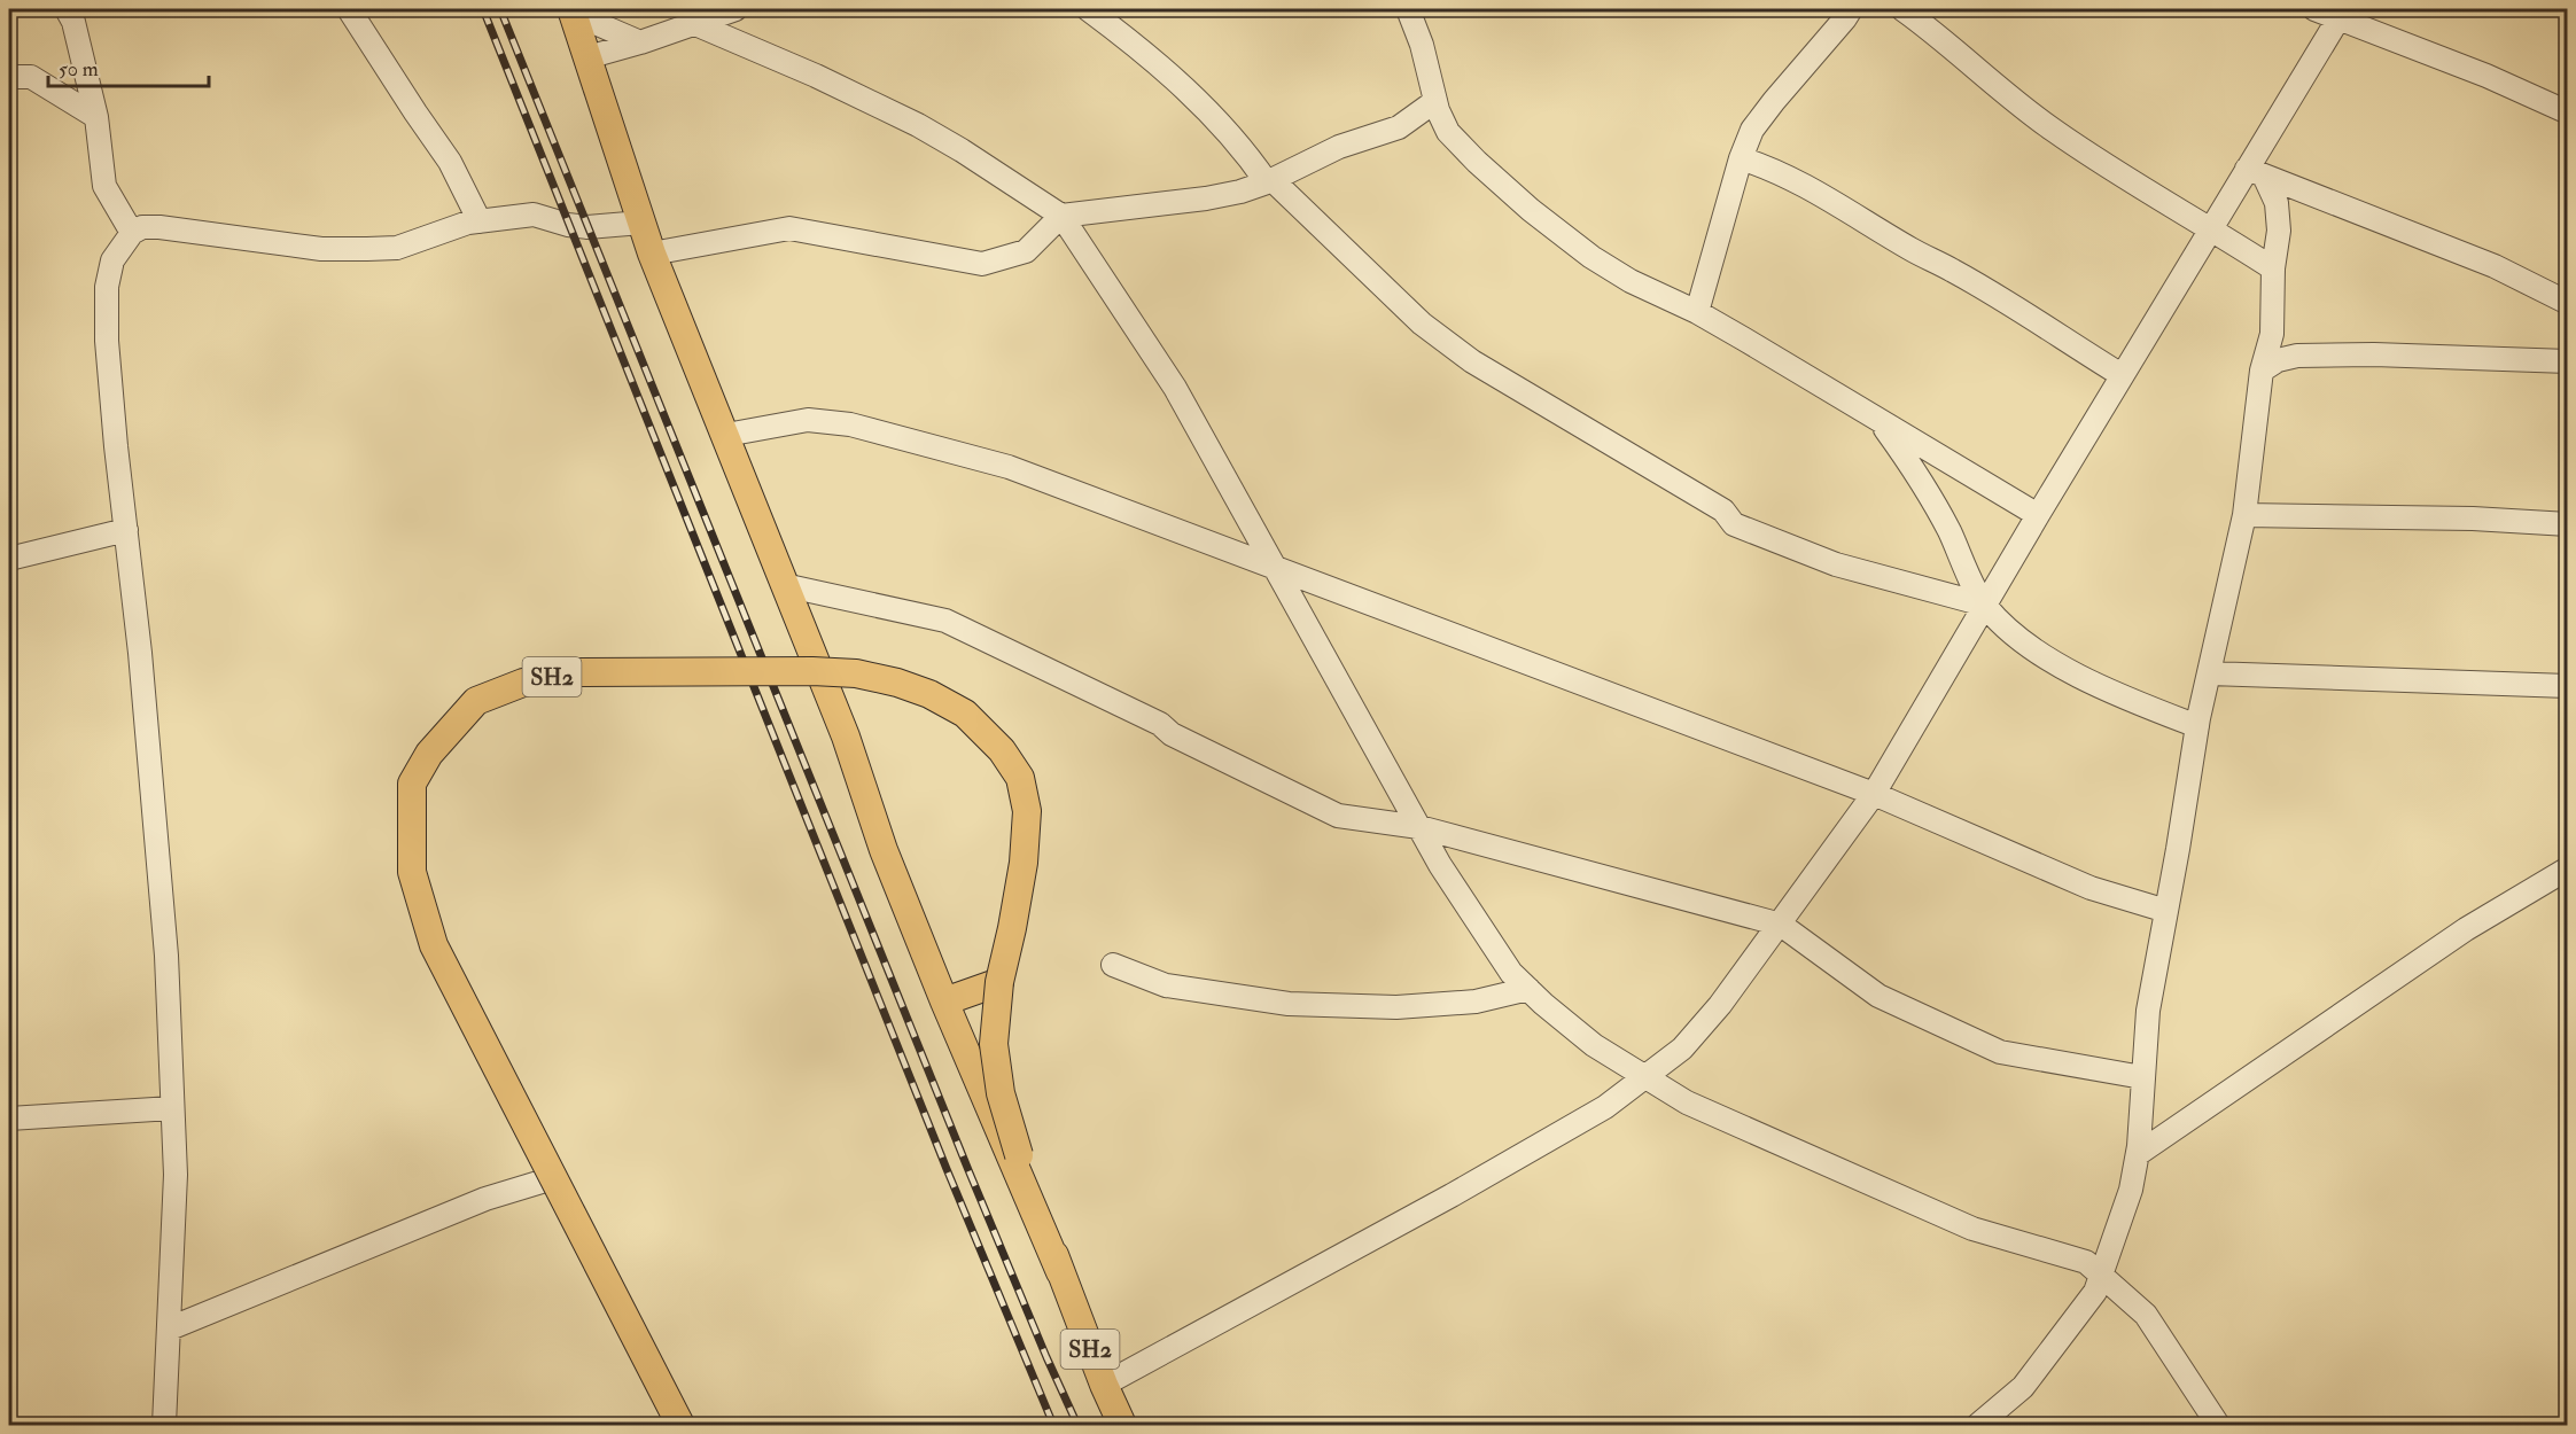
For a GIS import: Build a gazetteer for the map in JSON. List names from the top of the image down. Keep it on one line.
{"streets":{"main road":["SH2"]},"scale_bar":"50 m"}
